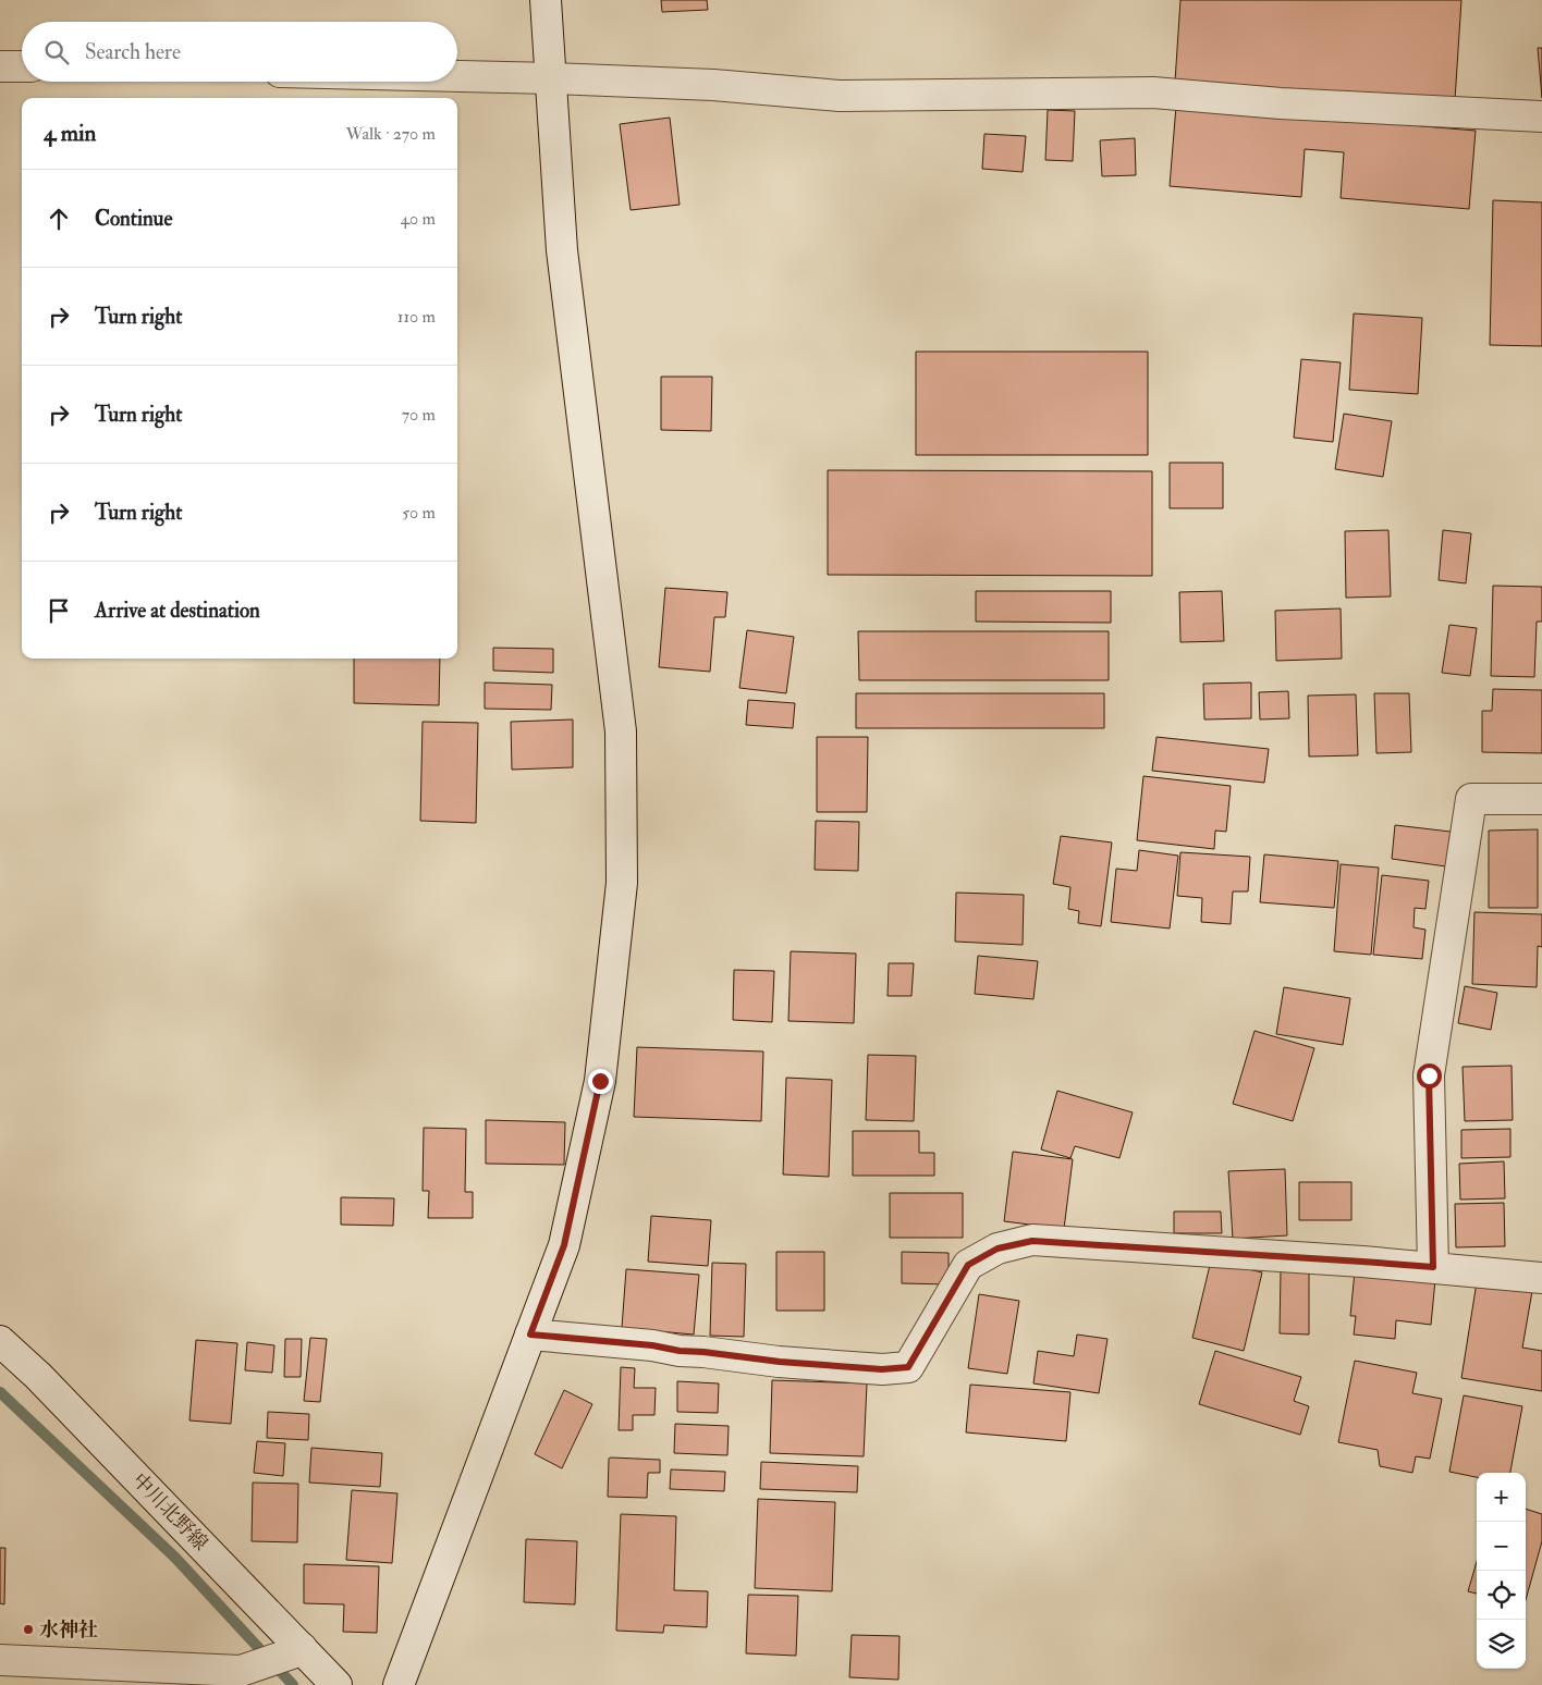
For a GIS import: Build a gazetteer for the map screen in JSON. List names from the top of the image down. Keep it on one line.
{"streets":{"street":["中川北野線"]},"places":["水神社"],"page":{"search":"Search here","heading":["4 min","Walk · 270 m"],"list":[["Continue","40 m"],["Turn right","110 m"],["Turn right","70 m"],["Turn right","50 m"],"Arrive at destination"],"map_buttons":["+","−"]}}
